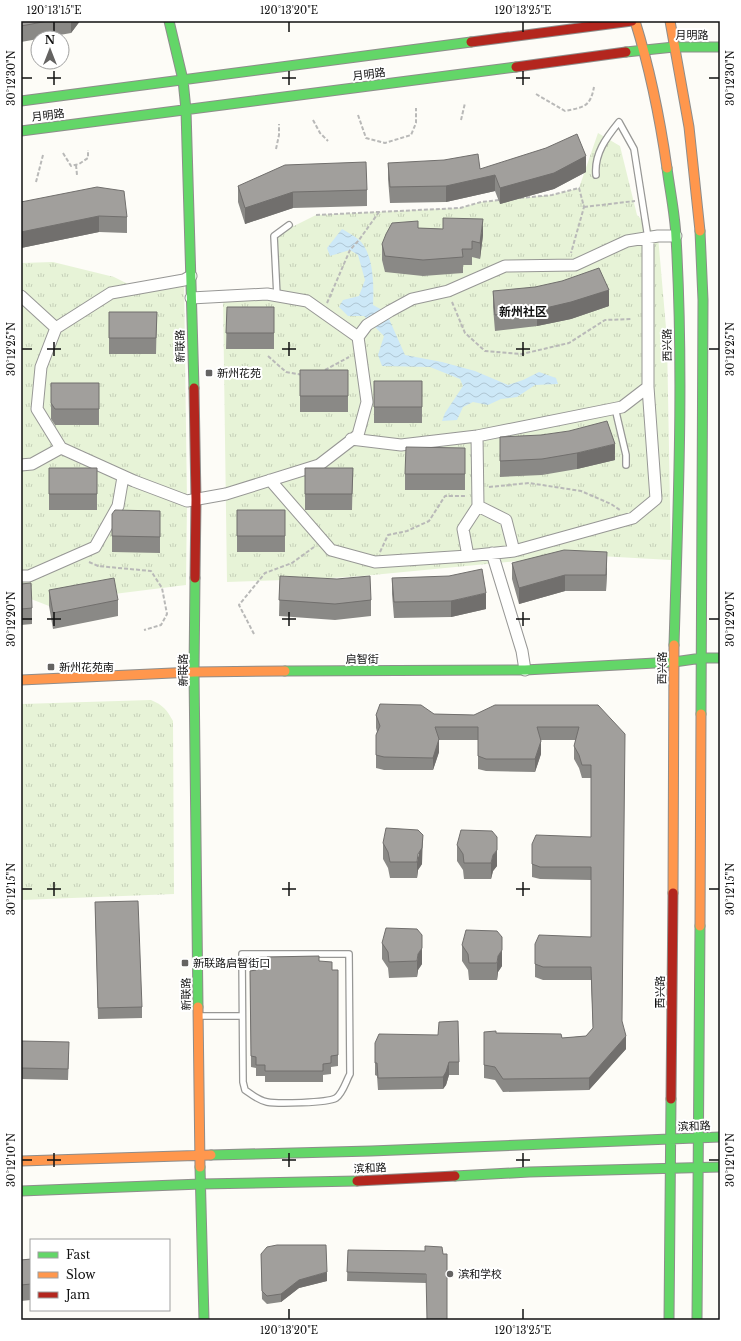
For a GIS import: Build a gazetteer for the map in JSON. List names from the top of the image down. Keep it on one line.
{"streets":{"main road":["月明路","西兴路","新联路","启智街","滨和路"]},"crossings":[["月明路","西兴路"],["月明路","新联路"],["西兴路","启智街"],["西兴路","滨和路"],["新联路","启智街"],["新联路","滨和路"]],"districts":["新州社区"],"places":{"transit":["新州花苑","新州花苑南","新联路启智街口"],"other":["滨和学校"]},"legend":["Fast","Slow","Jam"],"north":"top","coordinates":["120°13'15\"E","120°13'20\"E","120°13'25\"E","30°12'30\"N","30°12'25\"N","30°12'20\"N","30°12'15\"N","30°12'10\"N"]}
